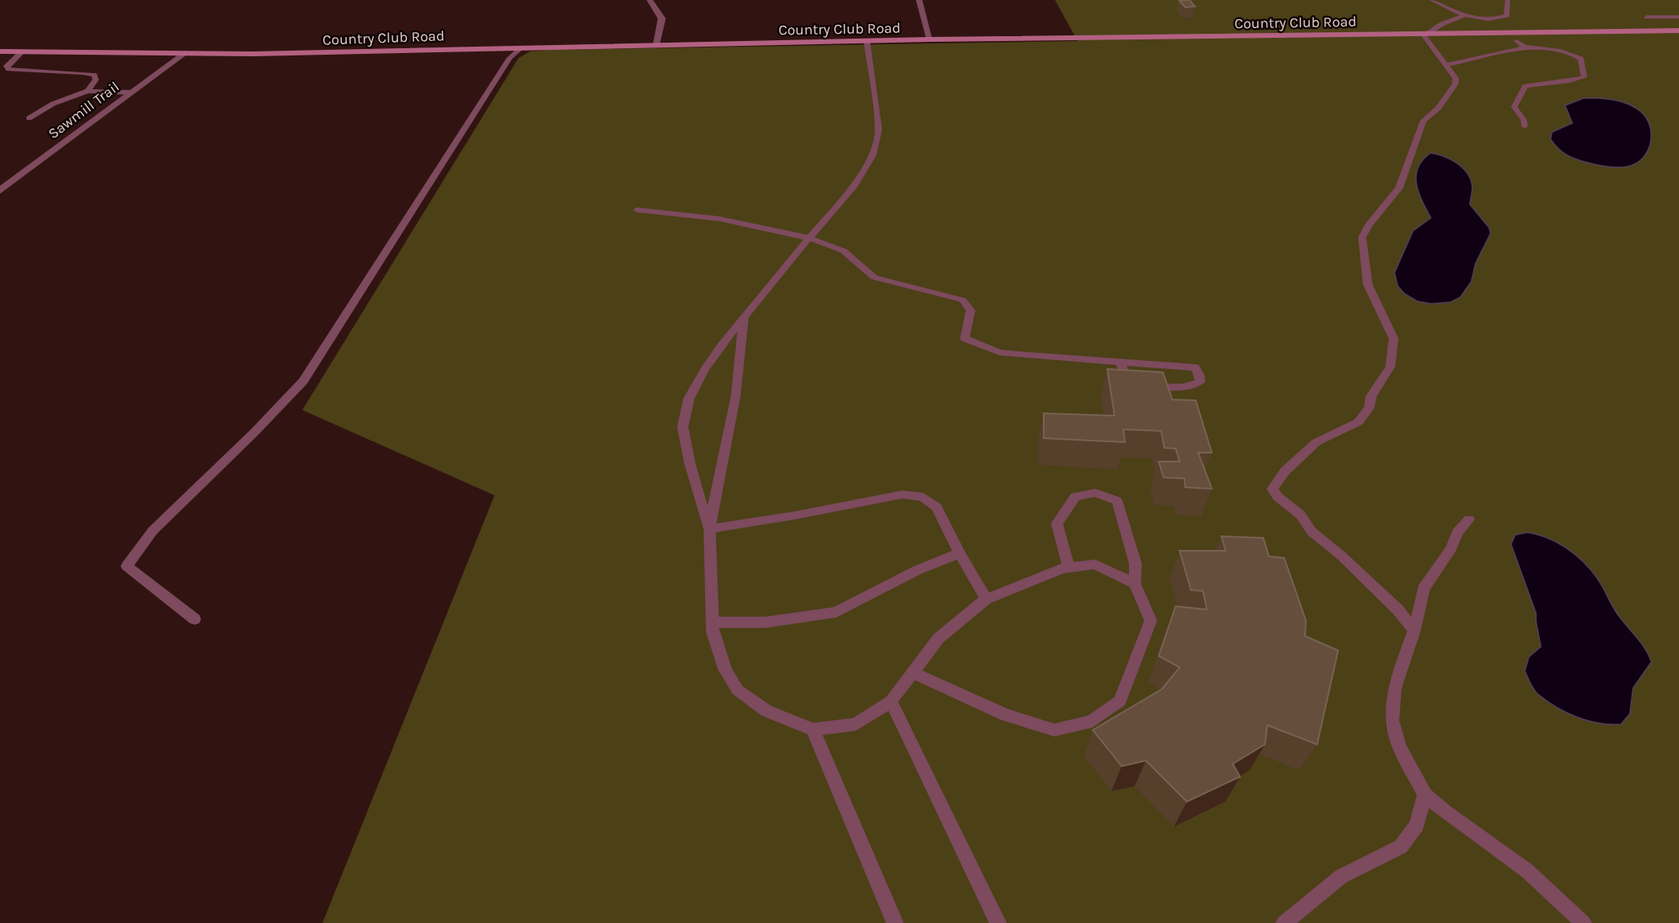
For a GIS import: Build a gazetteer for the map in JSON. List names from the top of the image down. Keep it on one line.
{"streets":{"street":["Country Club Road","Sawmill Trail"]},"crossings":[["Country Club Road","Sawmill Trail"]]}
